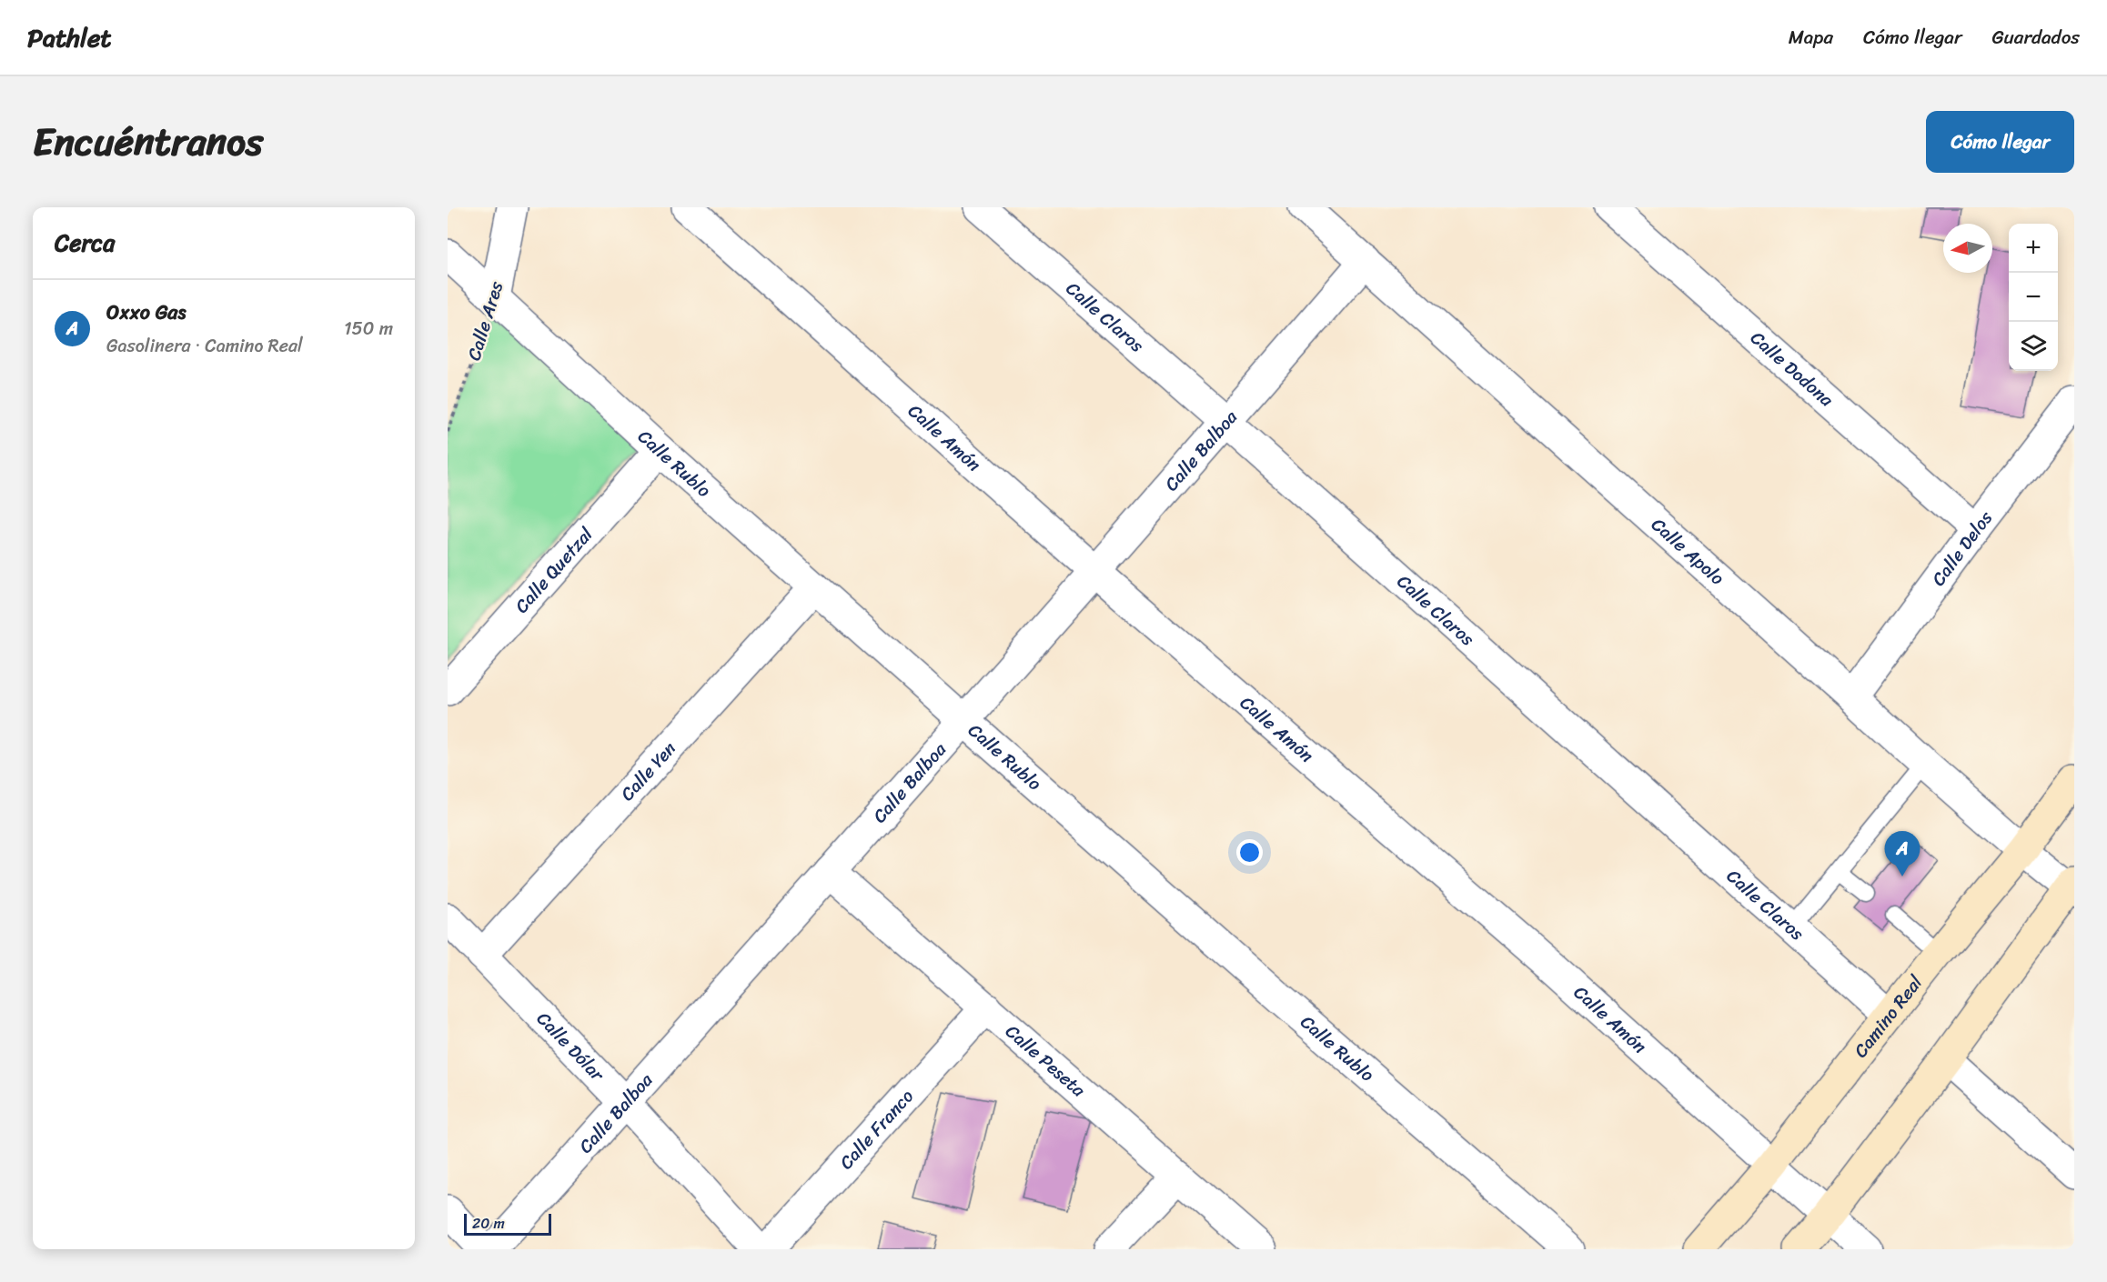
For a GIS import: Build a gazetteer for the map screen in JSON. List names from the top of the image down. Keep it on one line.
{"streets":{"street":["Calle Claros","Calle Ares","Calle Dodona","Calle Amón","Calle Balboa","Calle Rublo","Calle Delos","Calle Apolo","Calle Quetzal","Calle Yen","Camino Real","Calle Dólar","Calle Peseta","Calle Franco"]},"crossings":[["Calle Claros","Calle Balboa"],["Calle Claros","Camino Real"],["Calle Ares","Calle Rublo"],["Calle Dodona","Calle Delos"],["Calle Amón","Calle Balboa"],["Calle Amón","Camino Real"],["Calle Balboa","Calle Rublo"],["Calle Balboa","Calle Apolo"],["Calle Balboa","Calle Dólar"],["Calle Balboa","Calle Peseta"],["Calle Rublo","Calle Quetzal"],["Calle Rublo","Calle Yen"],["Calle Delos","Calle Apolo"],["Calle Apolo","Camino Real"],["Calle Yen","Calle Dólar"],["Calle Peseta","Calle Franco"]],"scale_bar":"20 m","north":"left","page":{"header":"Pathlet","nav":["Mapa","Cómo llegar","Guardados"],"title":"Encuéntranos","buttons":"Cómo llegar","heading":"Cerca","map_buttons":["+","−"],"list":[{"mark":"A","name":"Oxxo Gas","note":"Gasolinera · Camino Real","value":"150 m"}],"pins":"A","scale":"20 m"}}
